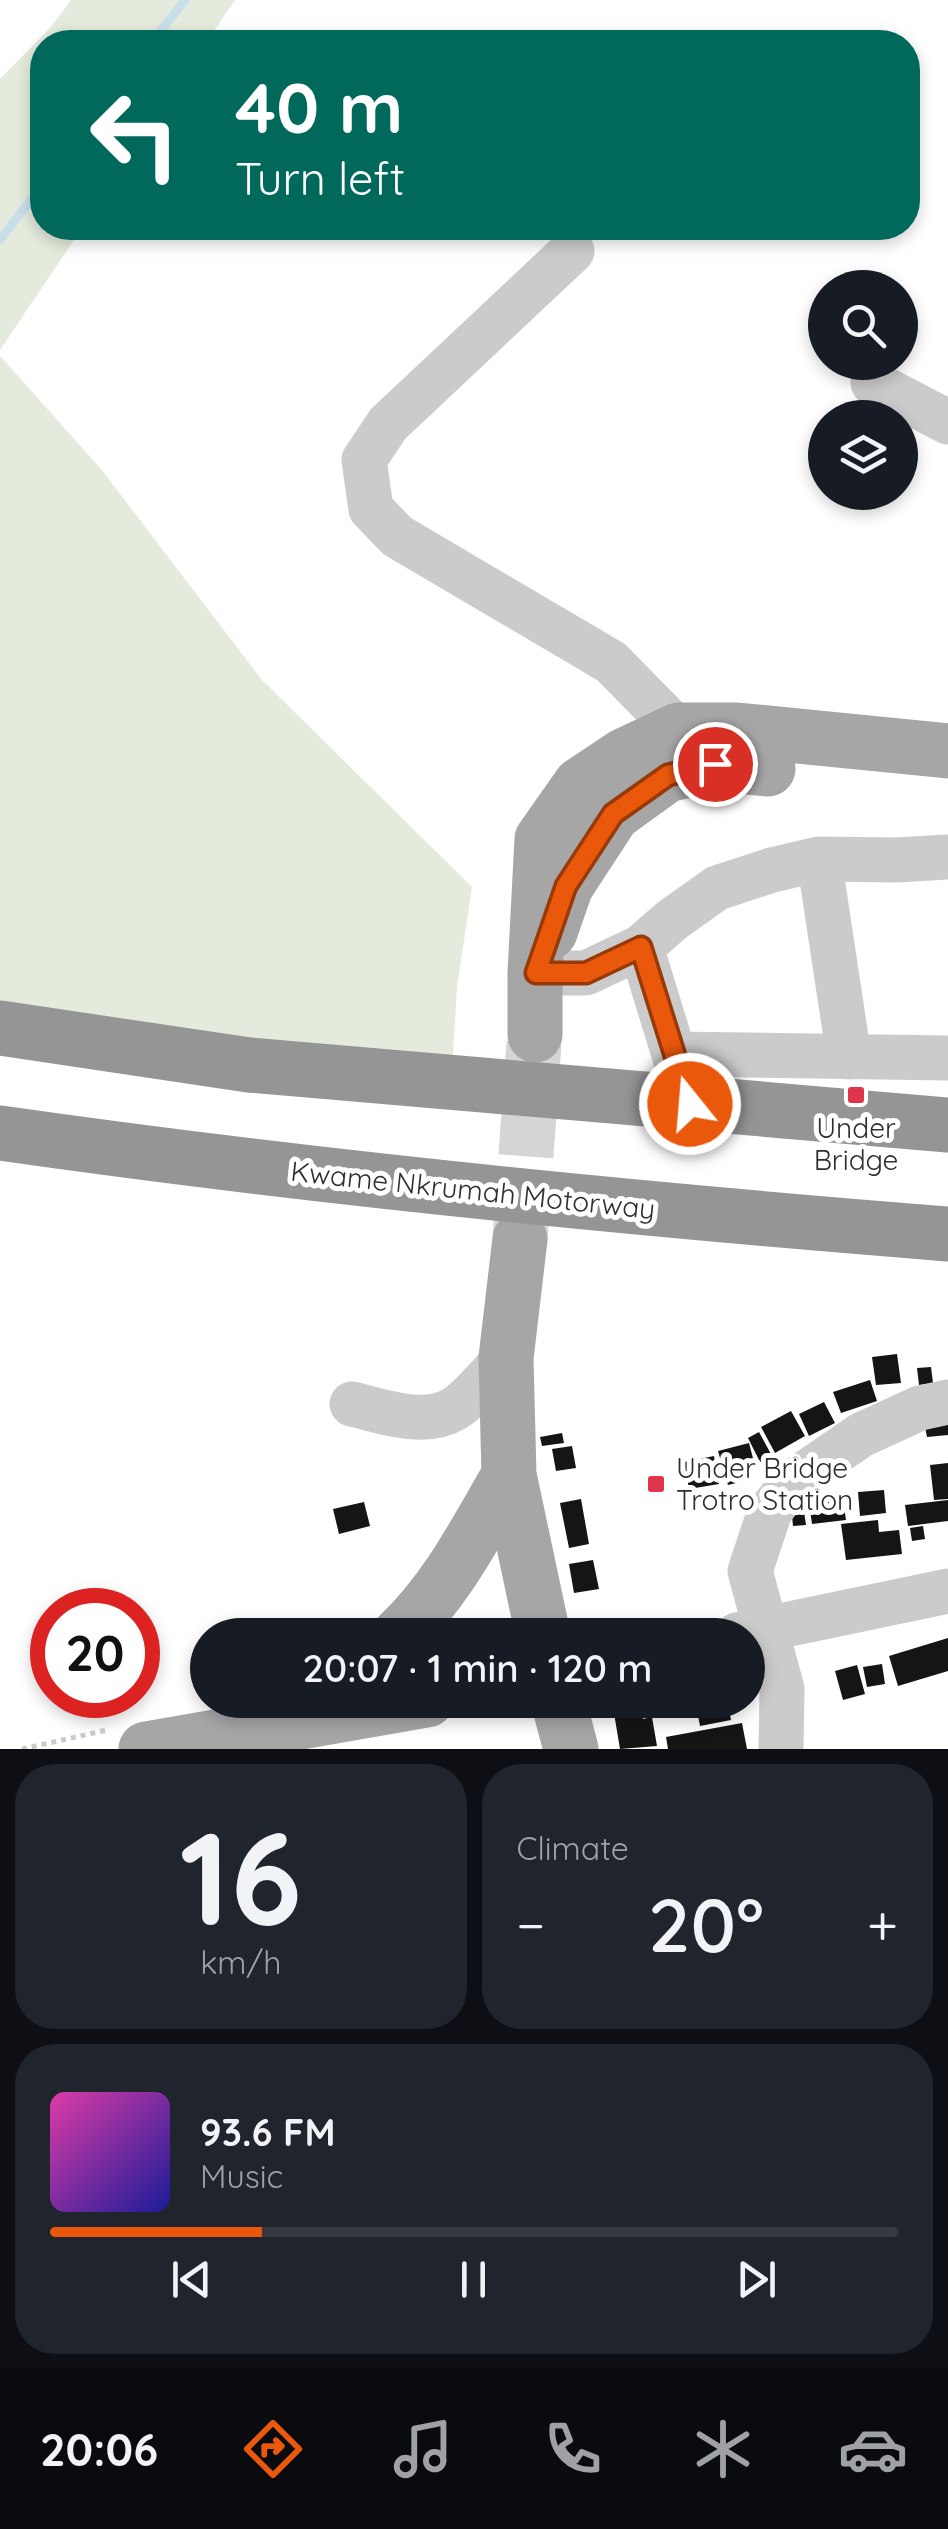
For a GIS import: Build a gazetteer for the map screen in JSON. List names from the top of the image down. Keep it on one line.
{"streets":{"highway":["Kwame Nkrumah Motorway"]},"places":{"transit":["Under Bridge","Under Bridge Trotro Station"]},"page":{"turn":["40 m","Turn left"],"limit":"20","trip":"20:07 · 1 min · 120 m","tile":[["16","km/h"],"Climate"],"heat":["−","20°","+"],"song":["93.6 FM","Music"],"tabs":"20:06"}}
